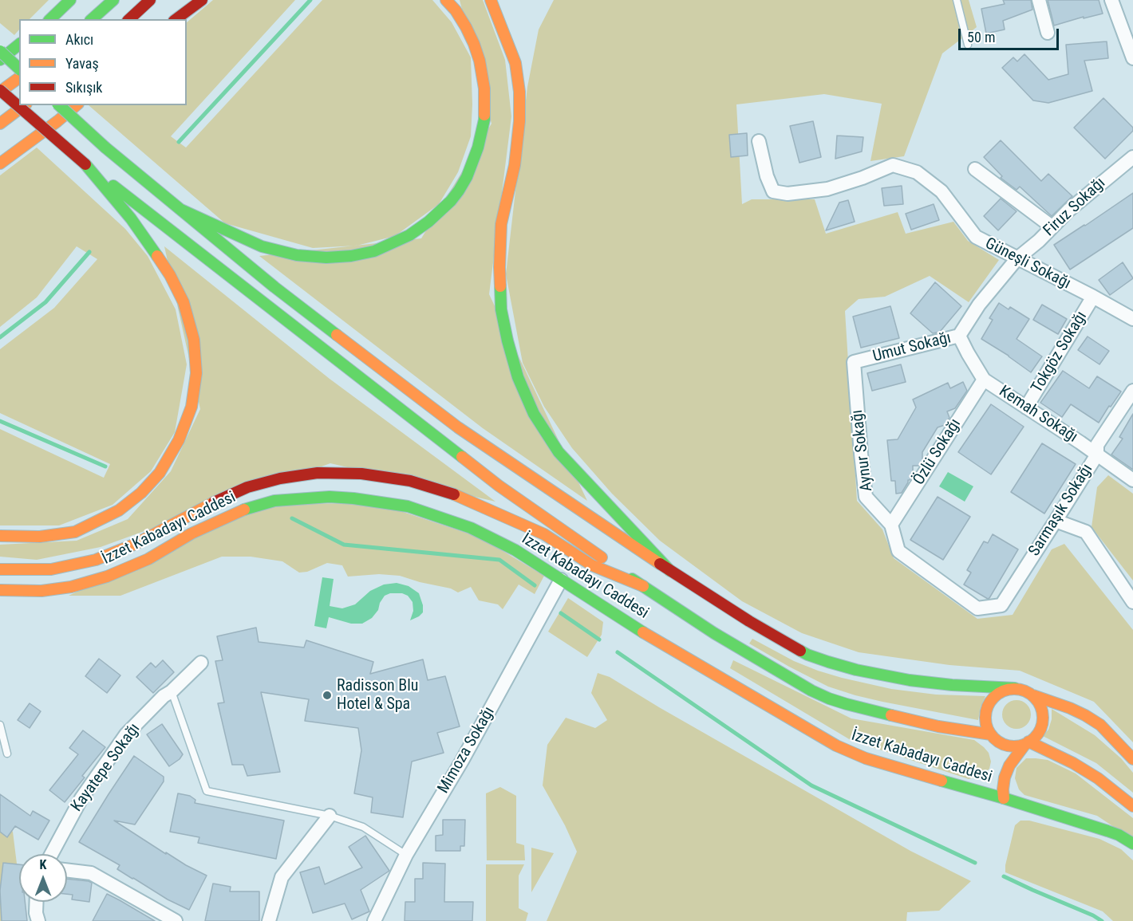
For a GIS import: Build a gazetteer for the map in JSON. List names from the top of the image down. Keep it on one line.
{"streets":{"main road":["İzzet Kabadayı Caddesi"],"street":["Firuz Sokağı","Güneşli Sokağı","Umut Sokağı","Tokgöz Sokağı","Kemah Sokağı","Aynur Sokağı","Özlü Sokağı","Sarmaşık Sokağı","Mimoza Sokağı","Kayatepe Sokağı"]},"crossings":[["Firuz Sokağı","Güneşli Sokağı"],["Firuz Sokağı","Umut Sokağı"],["Güneşli Sokağı","Umut Sokağı"],["Güneşli Sokağı","Tokgöz Sokağı"],["Umut Sokağı","Kemah Sokağı"],["Umut Sokağı","Aynur Sokağı"],["Tokgöz Sokağı","Kemah Sokağı"],["Kemah Sokağı","Özlü Sokağı"],["Kemah Sokağı","Sarmaşık Sokağı"],["Aynur Sokağı","Özlü Sokağı"],["Aynur Sokağı","Sarmaşık Sokağı"],["İzzet Kabadayı Caddesi","Mimoza Sokağı"]],"places":["Radisson Blu Hotel & Spa"],"legend":["Akıcı","Yavaş","Sıkışık"],"scale_bar":"50 m","north":"top"}
